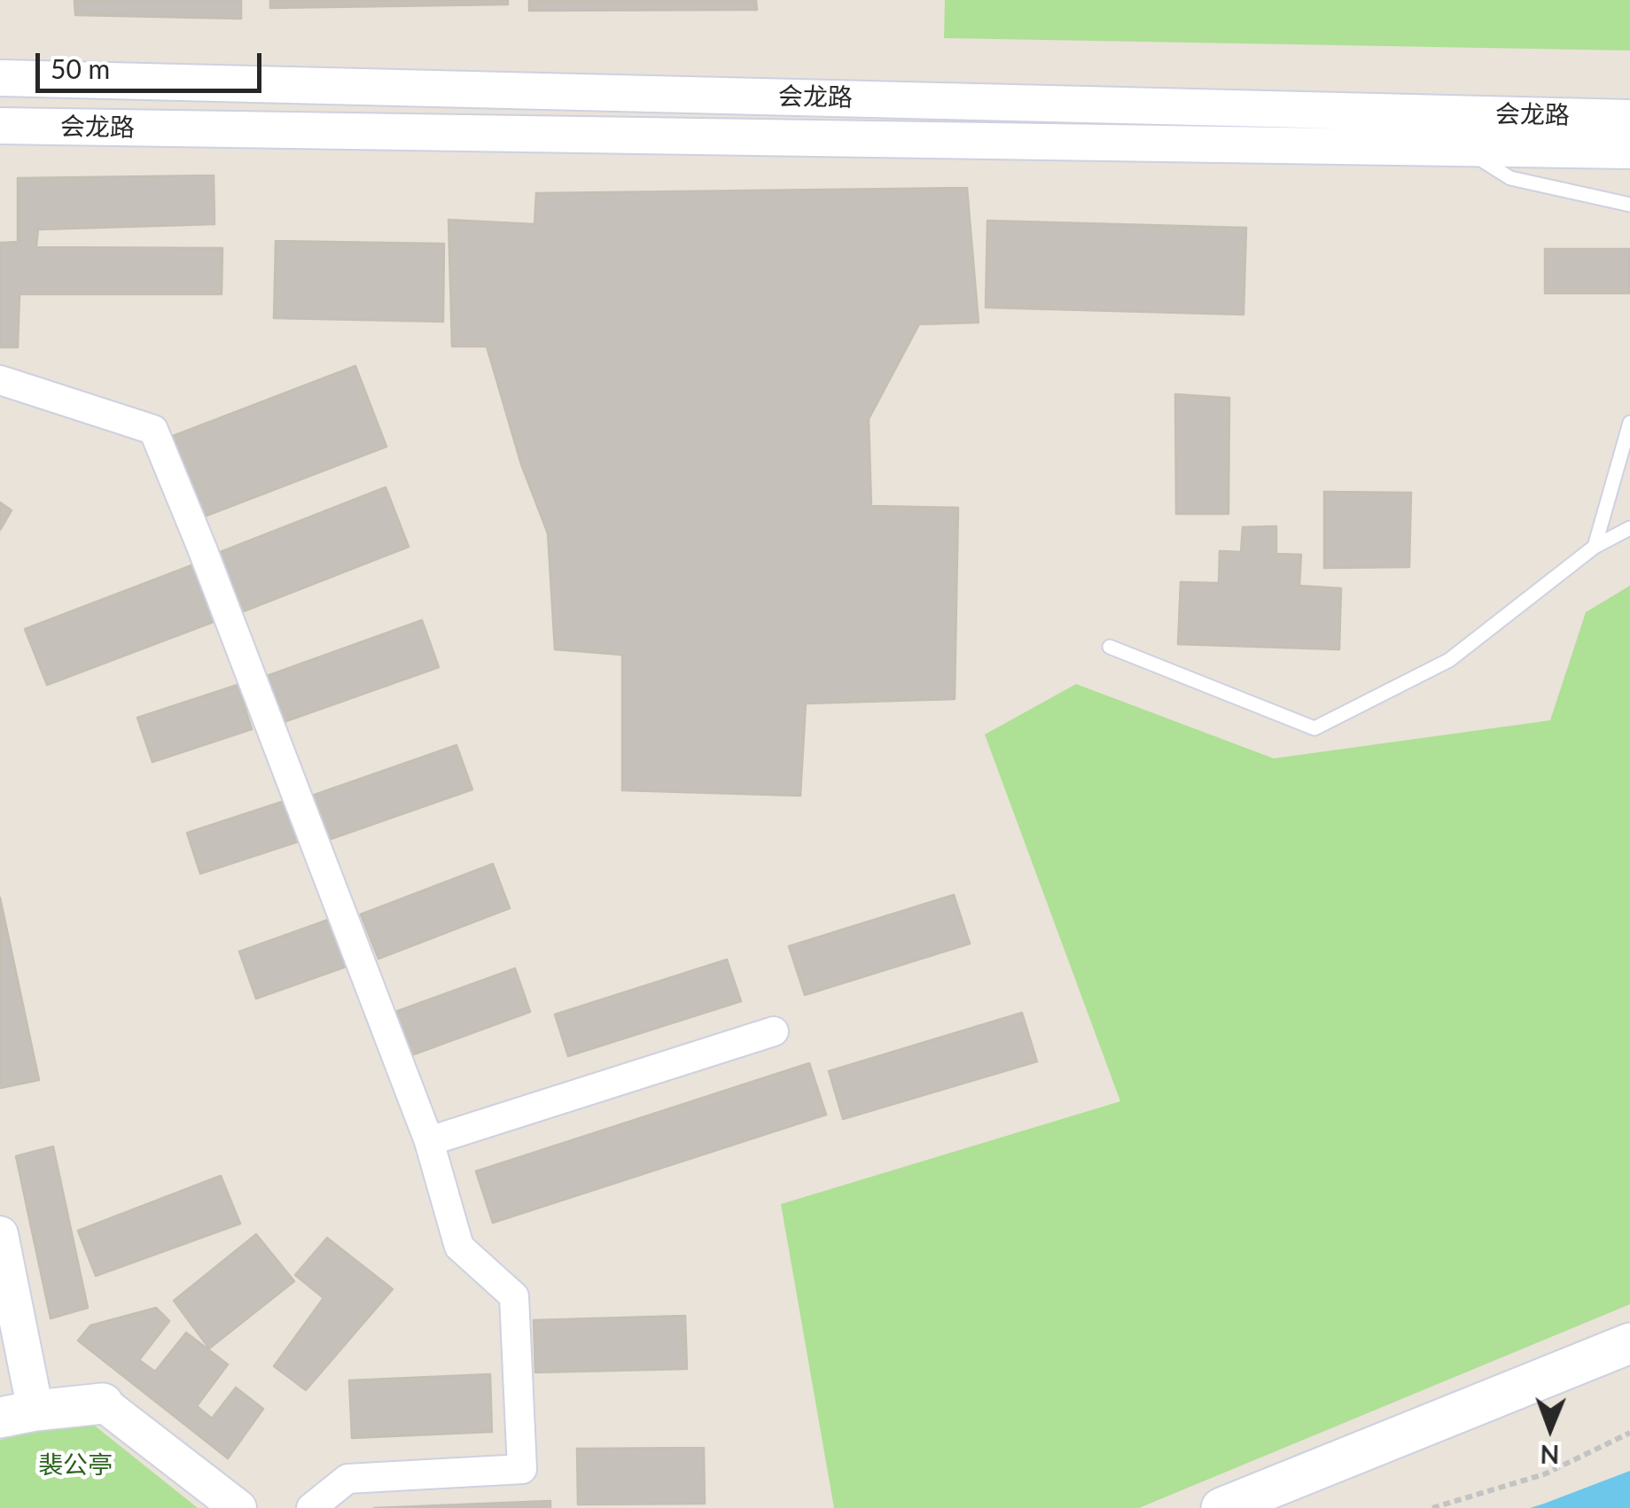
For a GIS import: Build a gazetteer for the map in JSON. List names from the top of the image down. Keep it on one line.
{"streets":{"street":["会龙路"]},"parks":["裴公亭"],"scale_bar":"50 m","north":"bottom"}
